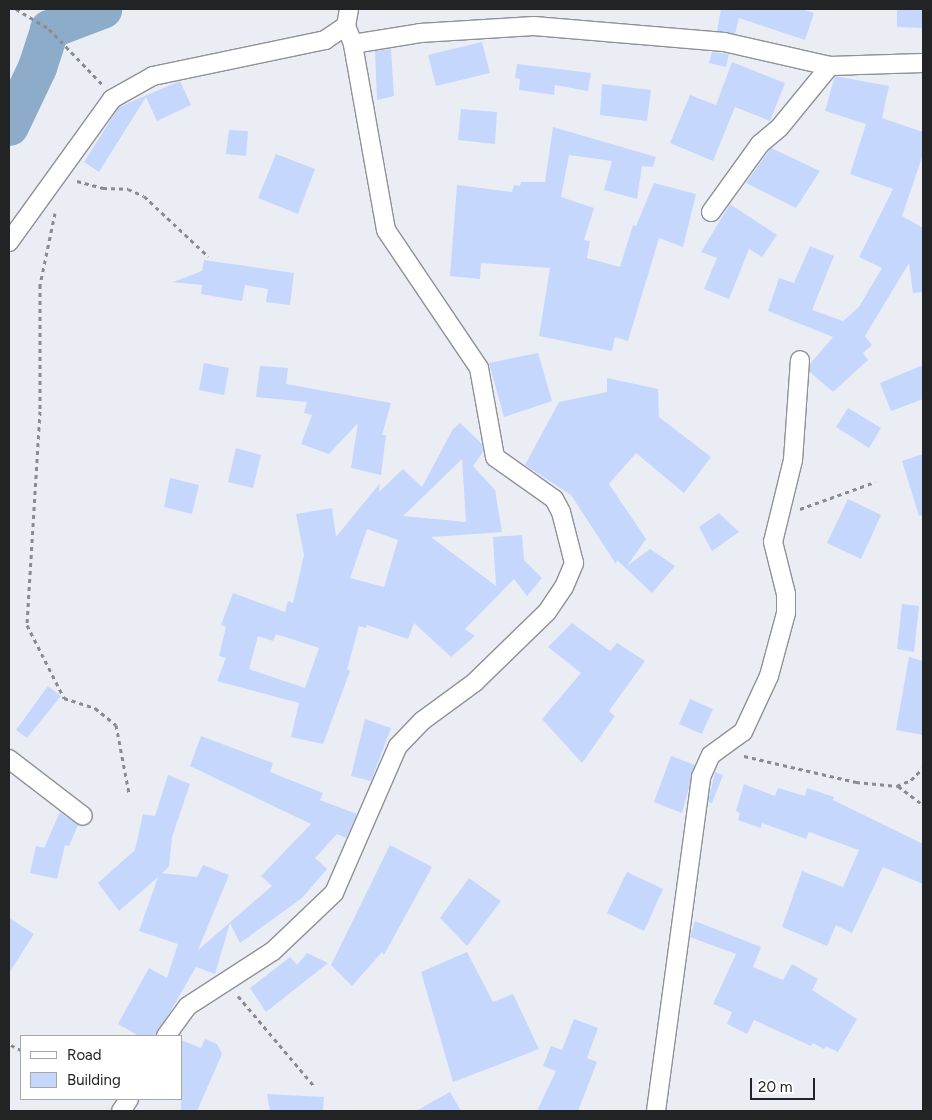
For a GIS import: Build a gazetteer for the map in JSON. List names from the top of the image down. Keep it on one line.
{"legend":["Road","Building"],"scale_bar":"20 m"}
